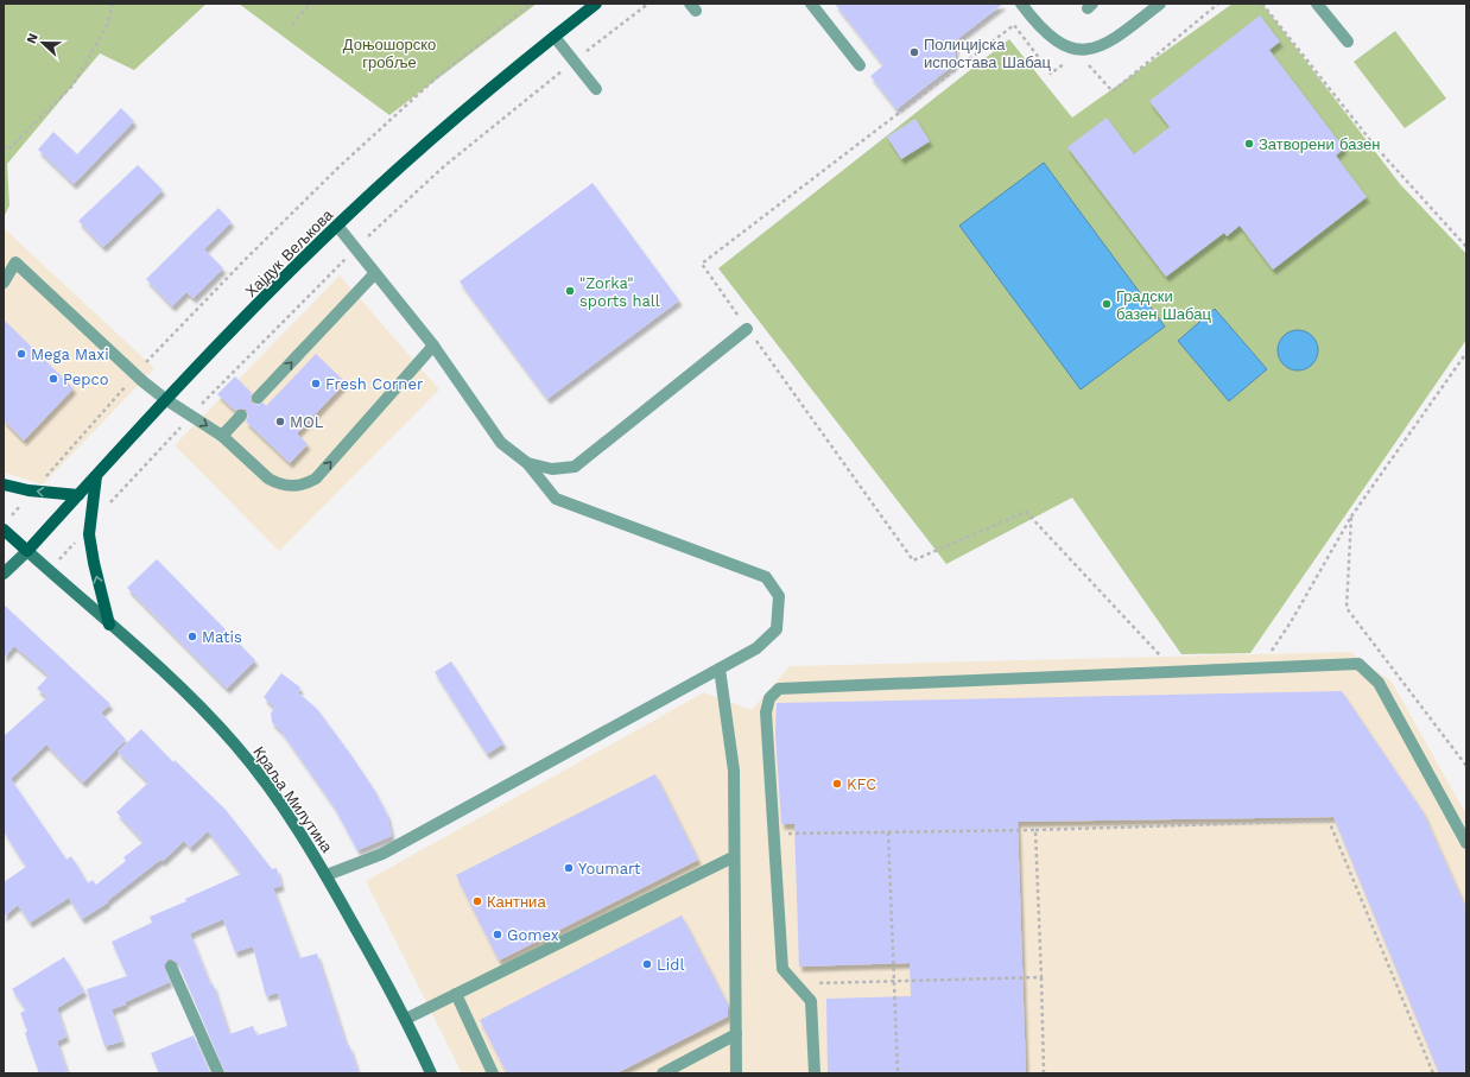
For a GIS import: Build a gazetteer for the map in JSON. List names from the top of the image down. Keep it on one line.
{"streets":{"main road":["Хајдук Вељкова","Краља Милутина"]},"crossings":[["Хајдук Вељкова","Краља Милутина"]],"parks":["Доњошорско гробље"],"places":["Полицијска испостава Шабац","Затворени базен","\"Zorka\" sports hall","Градски базен Шабац","Mega Maxi","Pepco","Fresh Corner","MOL","Matis","KFC","Youmart","Кантниа","Gomex","Lidl"],"north":"left"}
